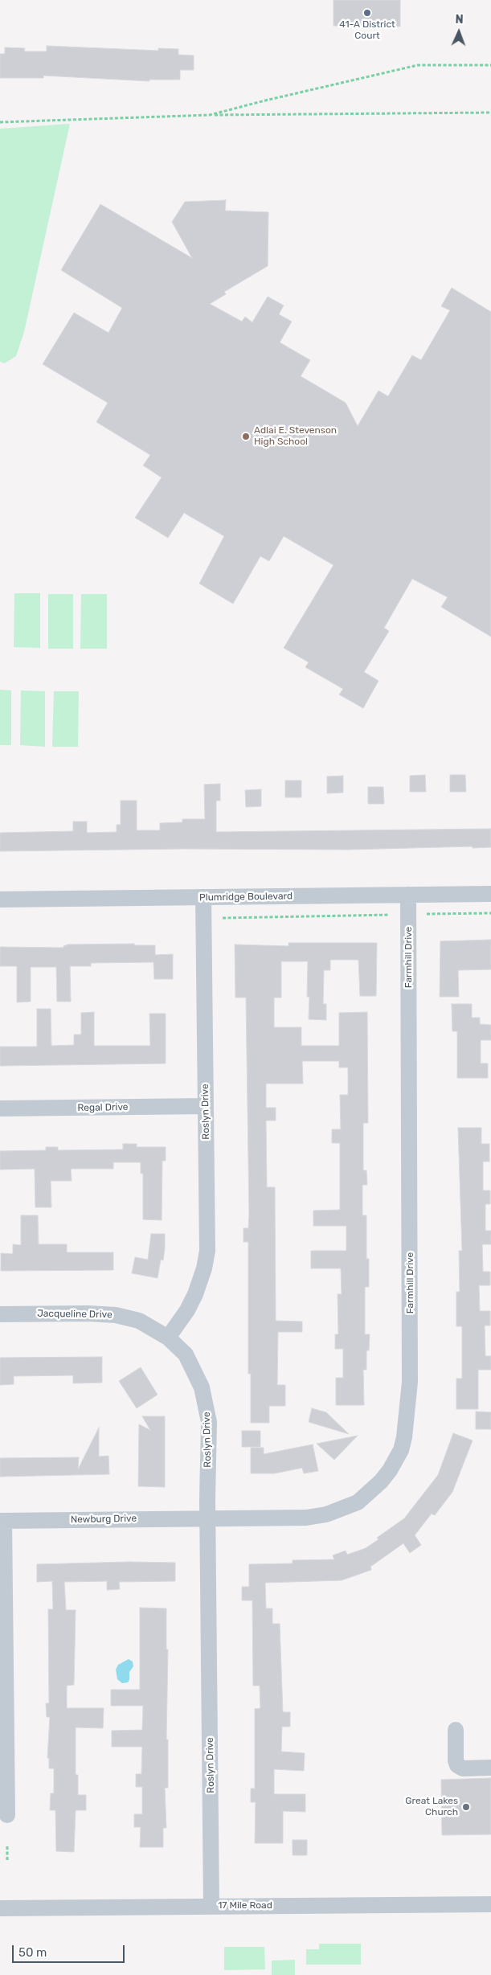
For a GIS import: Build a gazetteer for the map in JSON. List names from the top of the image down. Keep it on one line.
{"streets":{"street":["Plumridge Boulevard","Farmhill Drive","Regal Drive","Roslyn Drive","Jacqueline Drive","Newburg Drive","17 Mile Road"]},"crossings":[["Plumridge Boulevard","Farmhill Drive"],["Plumridge Boulevard","Roslyn Drive"],["Farmhill Drive","Roslyn Drive"],["Farmhill Drive","Newburg Drive"],["Regal Drive","Roslyn Drive"],["Roslyn Drive","Jacqueline Drive"],["Roslyn Drive","Newburg Drive"],["Roslyn Drive","17 Mile Road"]],"places":["41-A District Court","Adlai E. Stevenson High School","Great Lakes Church"],"scale_bar":"50 m","north":"top"}
